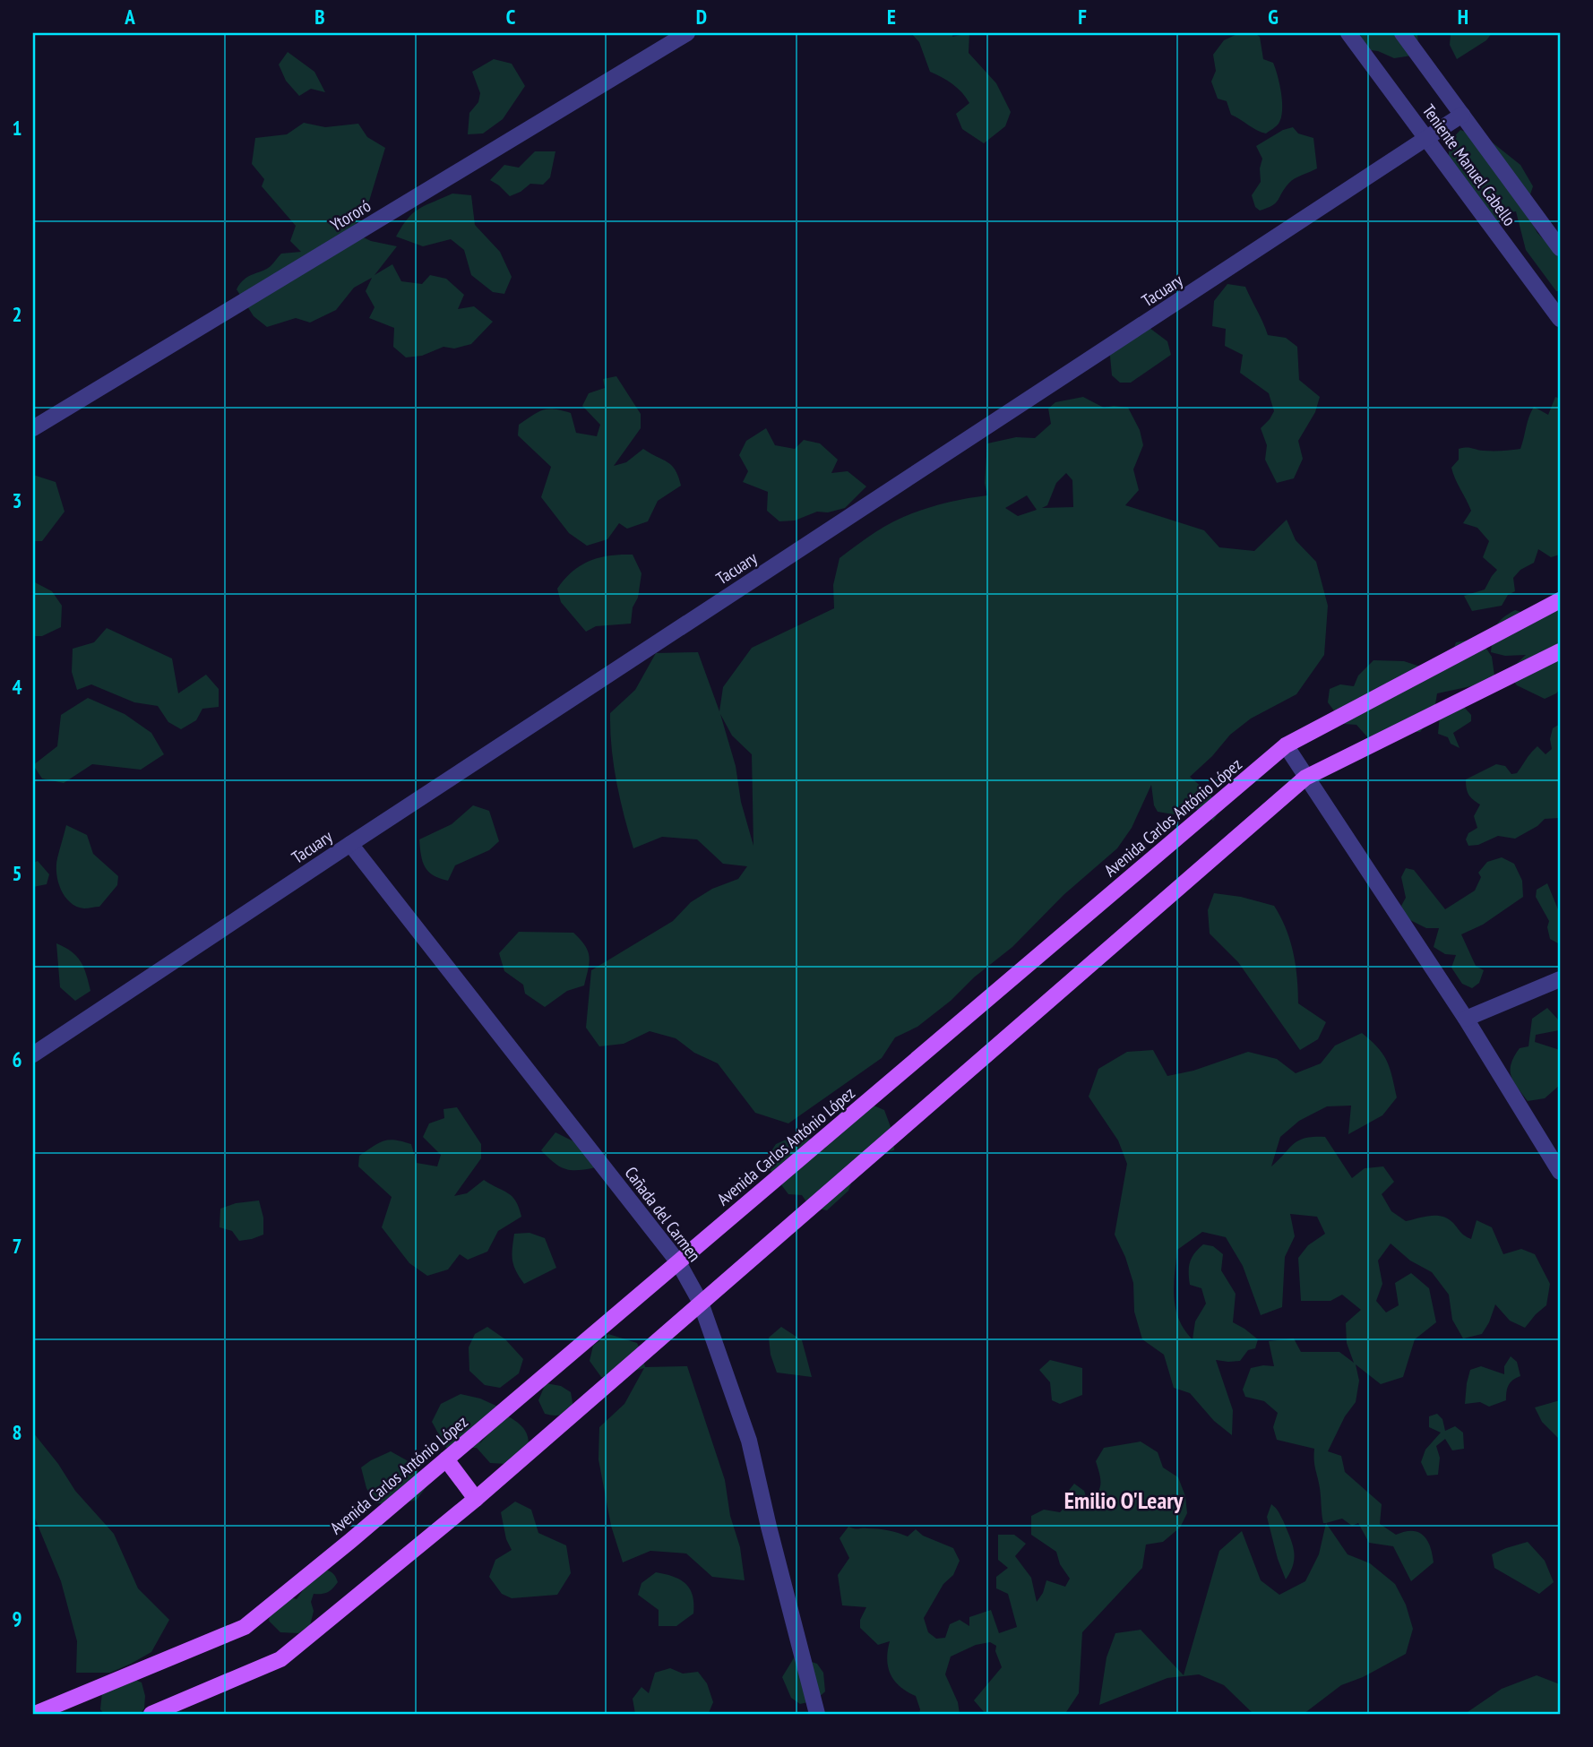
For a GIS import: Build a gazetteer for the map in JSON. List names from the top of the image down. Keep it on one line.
{"streets":{"main road":["Avenida Carlos António López"],"street":["Teniente Manuel Cabello","Ytororó","Tacuary","Cañada del Carmen"]},"crossings":[["Teniente Manuel Cabello","Tacuary"],["Tacuary","Cañada del Carmen"],["Avenida Carlos António López","Cañada del Carmen"]],"districts":["Emilio O'Leary"],"grid":{"columns":["A","B","C","D","E","F","G","H"],"rows":["1","2","3","4","5","6","7","8","9"]}}
